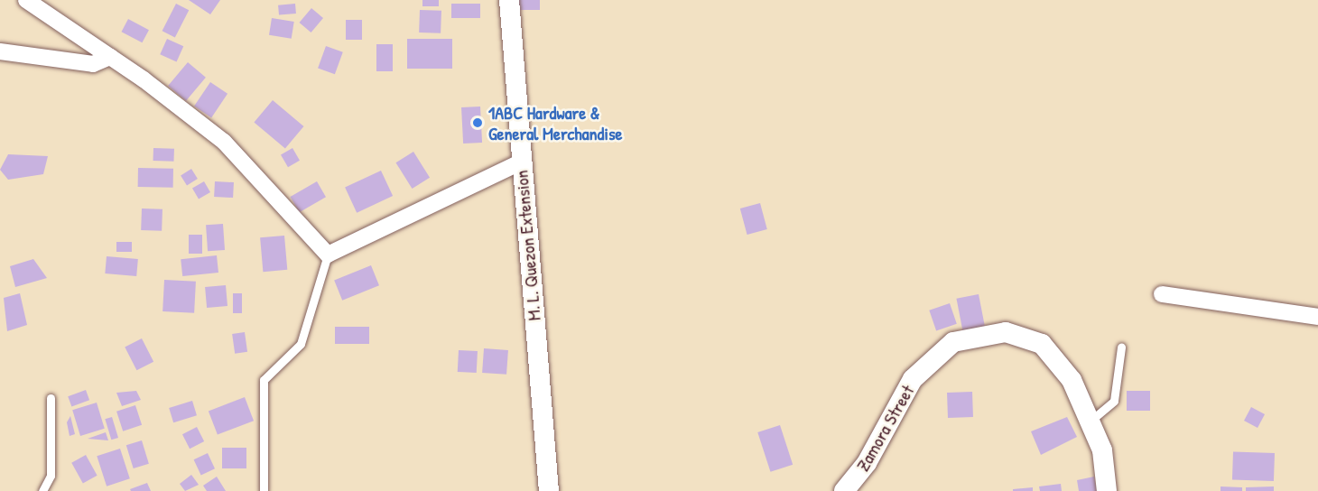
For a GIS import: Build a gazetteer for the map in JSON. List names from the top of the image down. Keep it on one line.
{"streets":{"street":["M. L. Quezon Extension","Zamora Street"]},"places":["1ABC Hardware & General Merchandise"]}
